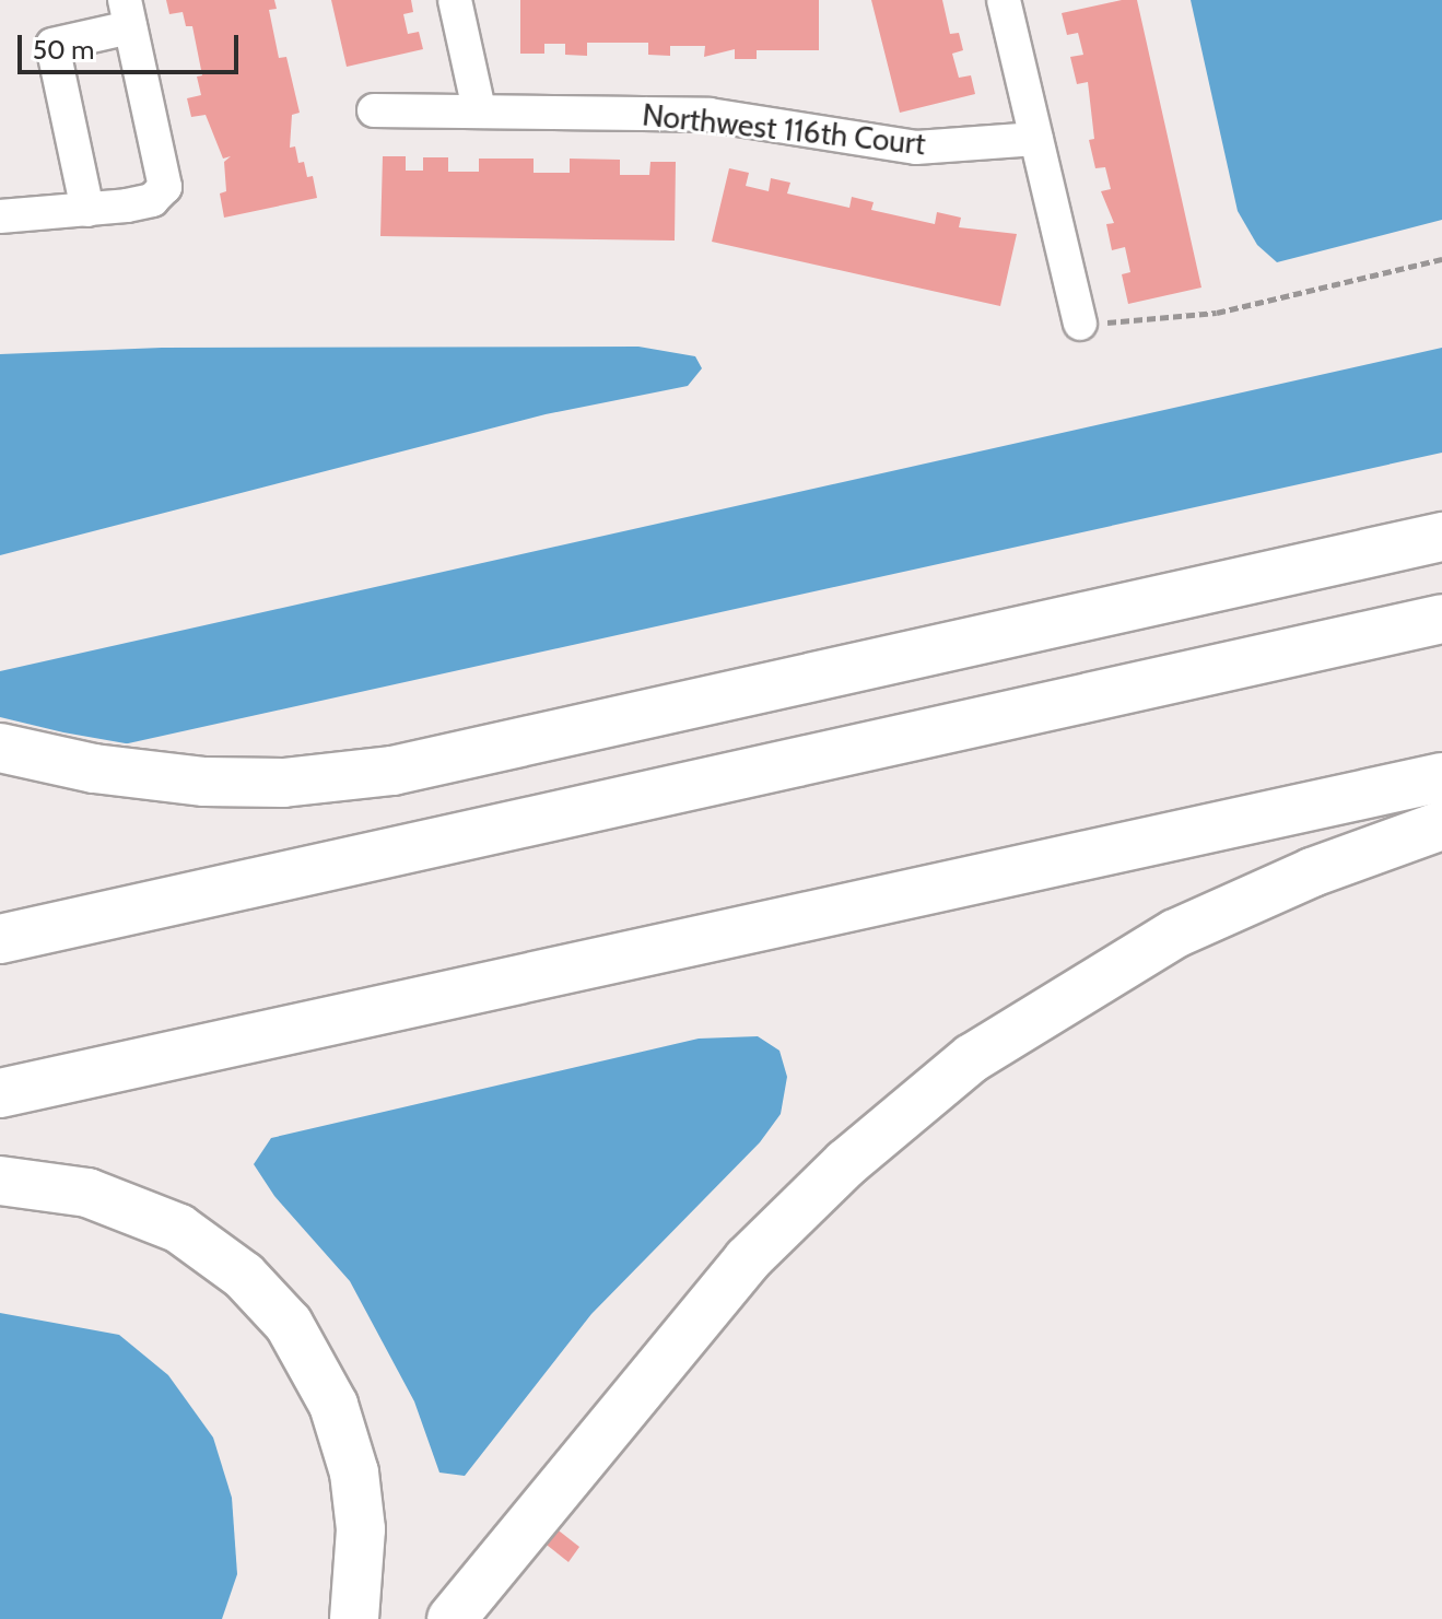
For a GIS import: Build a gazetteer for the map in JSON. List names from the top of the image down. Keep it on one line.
{"streets":{"street":["Northwest 116th Court"]},"scale_bar":"50 m"}
